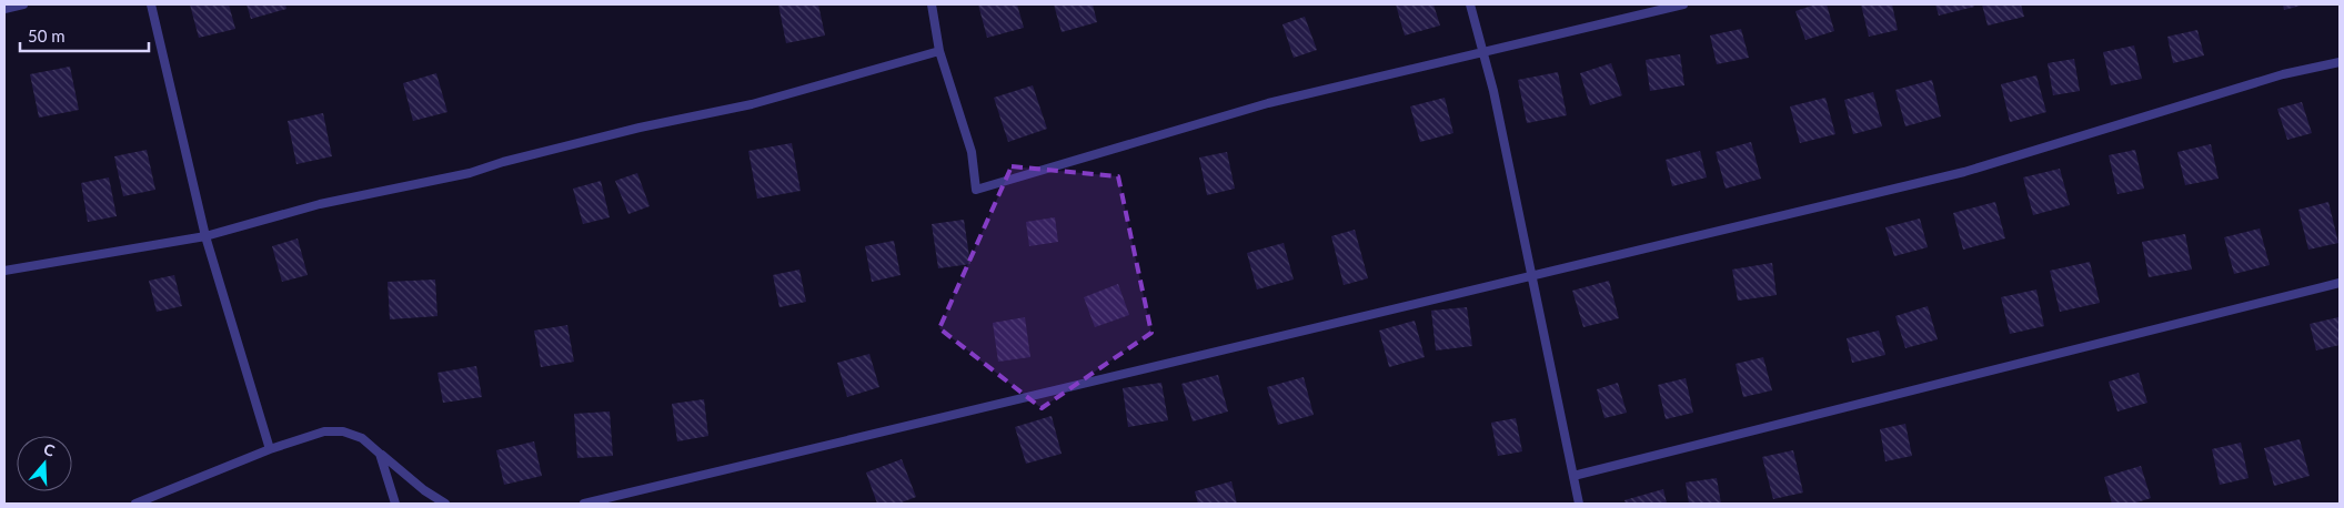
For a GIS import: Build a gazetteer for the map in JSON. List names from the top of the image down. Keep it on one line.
{"scale_bar":"50 m","north":"top"}
